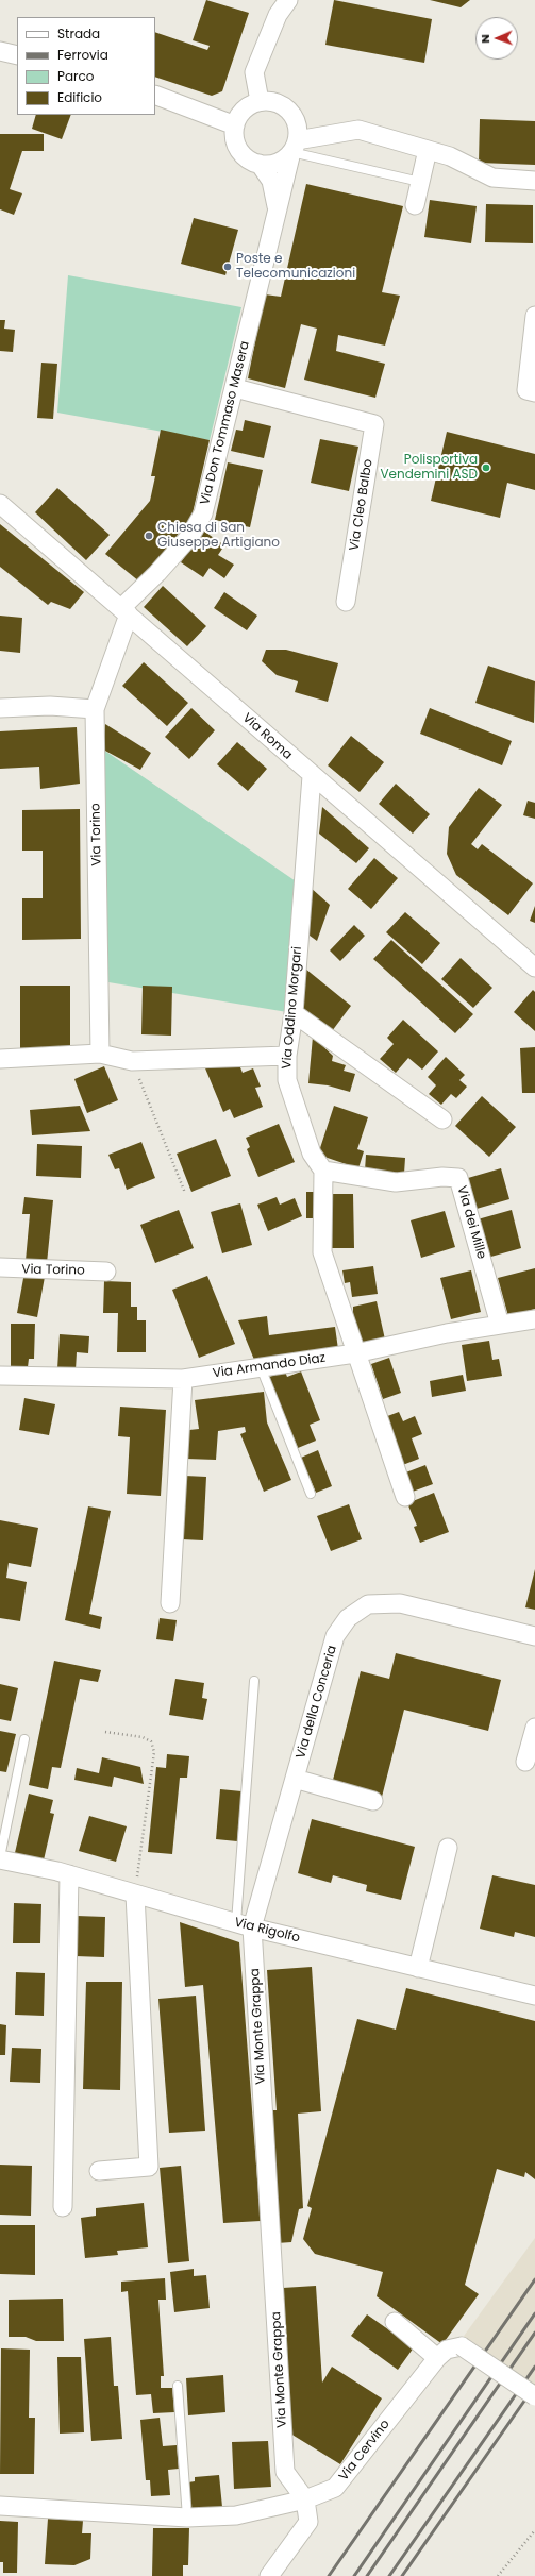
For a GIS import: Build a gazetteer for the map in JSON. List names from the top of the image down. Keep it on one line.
{"streets":{"street":["Via Don Tommaso Masera","Via Cleo Balbo","Via Roma","Via Torino","Via Oddino Morgari","Via dei Mille","Via Armando Diaz","Via della Conceria","Via Rigolfo","Via Monte Grappa","Via Cervino"]},"crossings":[["Via Don Tommaso Masera","Via Cleo Balbo"],["Via Don Tommaso Masera","Via Roma"],["Via Roma","Via Oddino Morgari"],["Via Oddino Morgari","Via dei Mille"],["Via dei Mille","Via Armando Diaz"],["Via della Conceria","Via Rigolfo"],["Via della Conceria","Via Monte Grappa"],["Via Rigolfo","Via Monte Grappa"],["Via Monte Grappa","Via Cervino"]],"places":["Poste e Telecomunicazioni","Polisportiva Vendemini ASD","Chiesa di San Giuseppe Artigiano"],"legend":["Strada","Ferrovia","Parco","Edificio"],"north":"left"}
